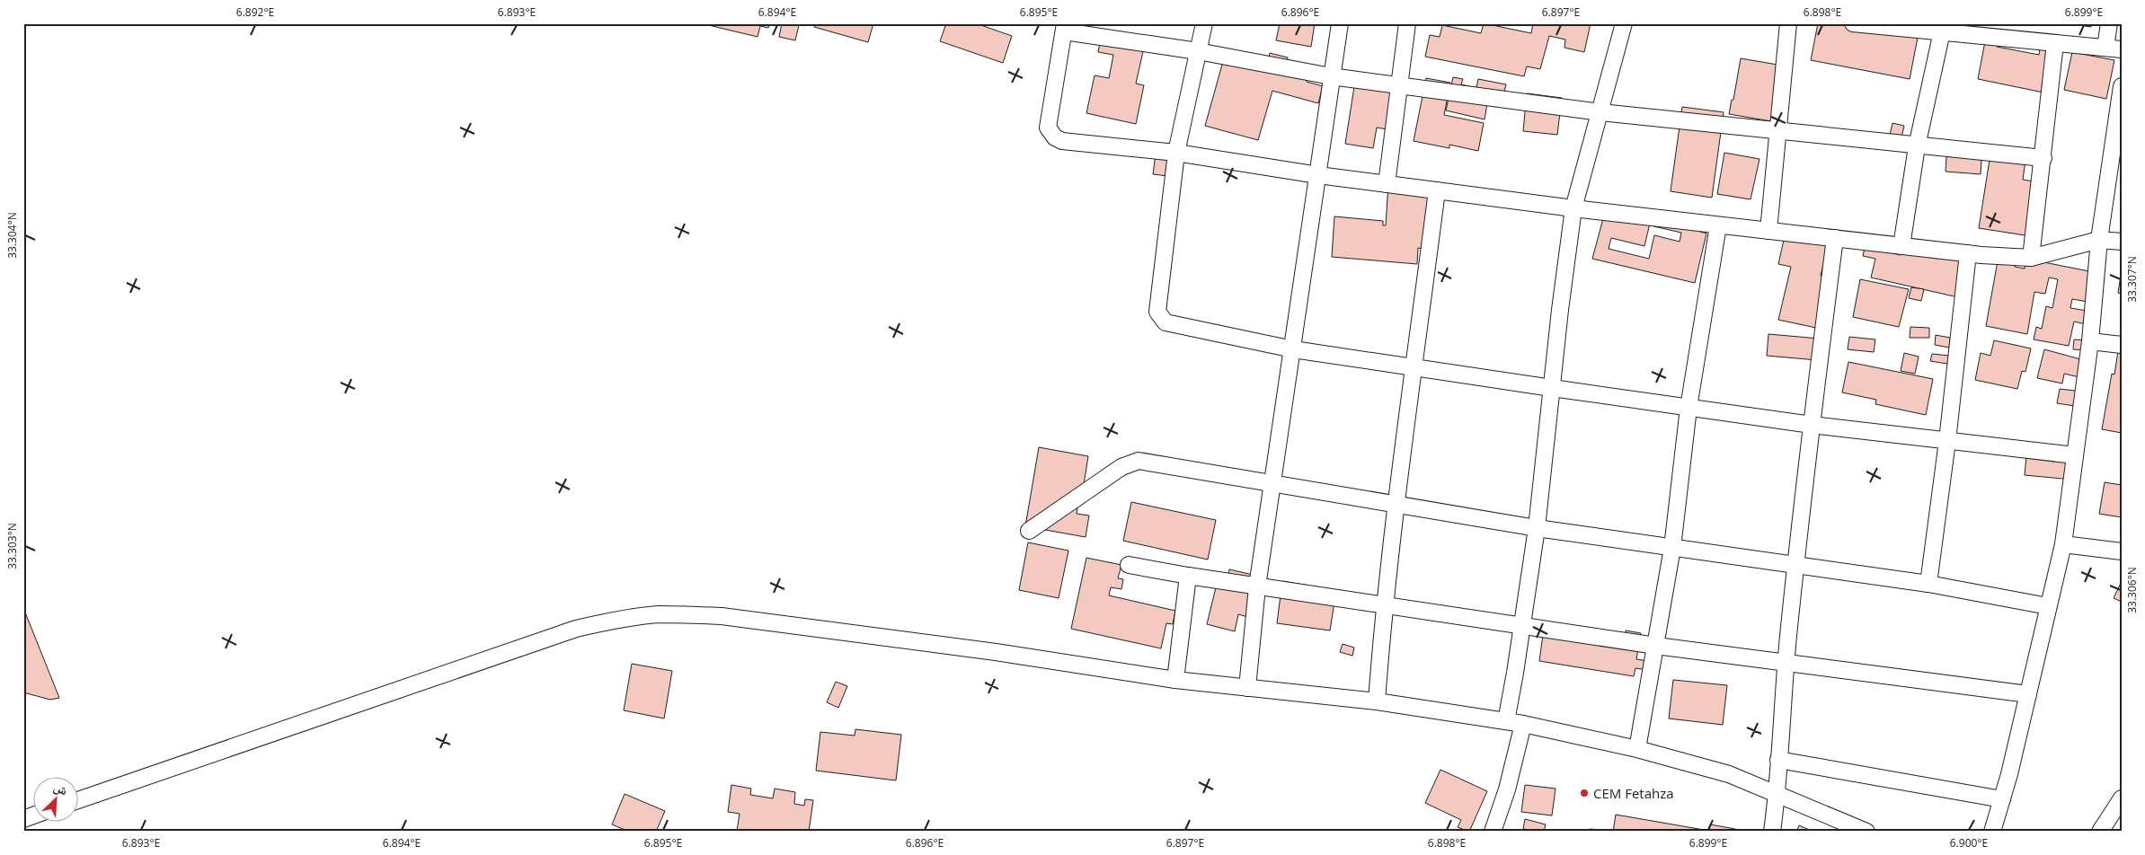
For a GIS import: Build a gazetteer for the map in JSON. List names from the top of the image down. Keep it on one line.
{"places":["CEM Fetahza"],"north":"top right","coordinates":["6.892°E","6.893°E","6.894°E","6.895°E","6.896°E","6.897°E","6.898°E","6.899°E","33.304°N","33.307°N","33.303°N","33.306°N","6.900°E"]}
